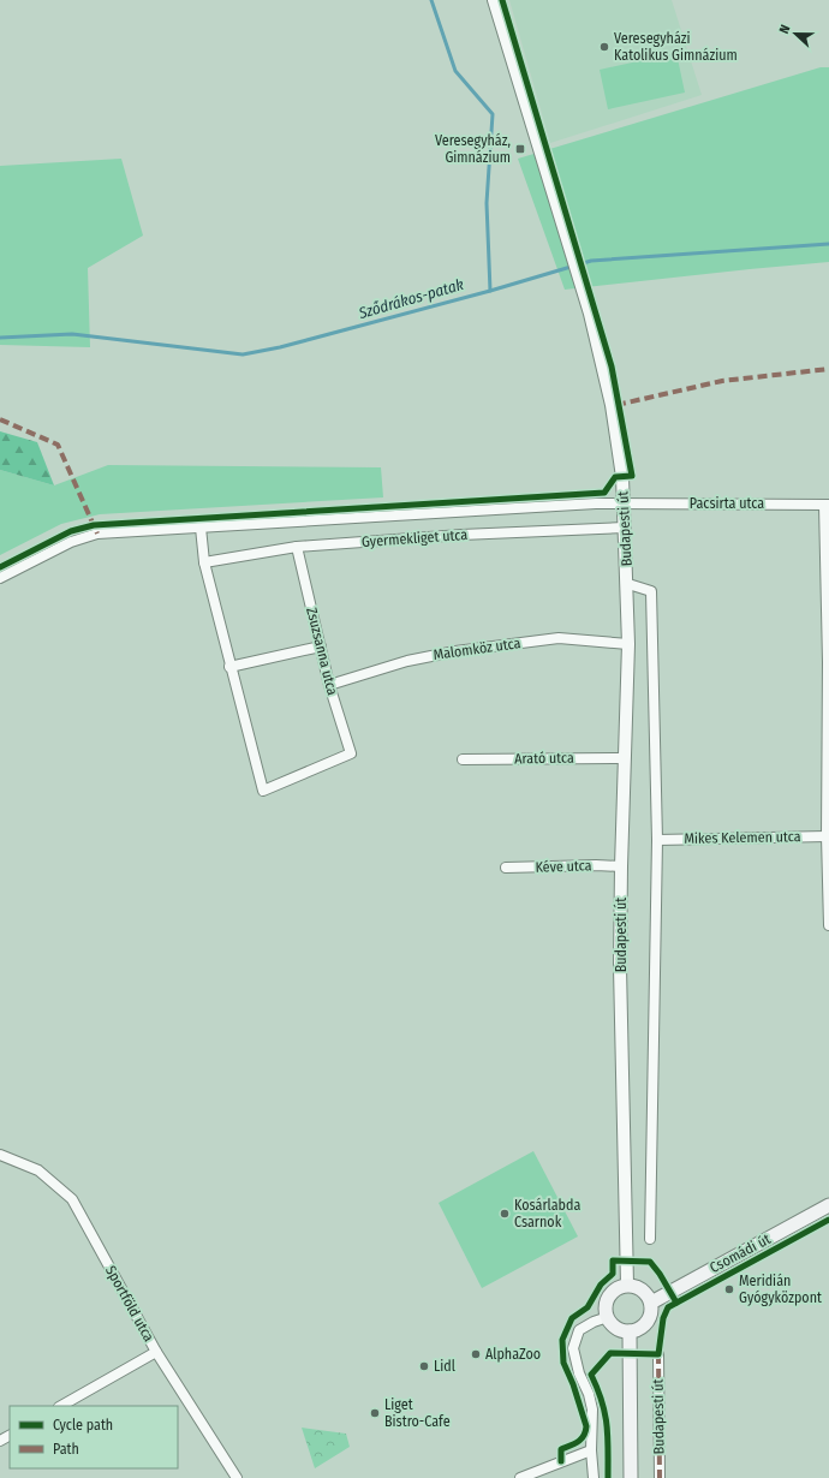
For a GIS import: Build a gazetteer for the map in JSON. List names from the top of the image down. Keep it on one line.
{"streets":{"main road":["Csomádi út"],"street":["Pacsirta utca","Budapesti út","Gyermekliget utca","Malomköz utca","Zsuzsanna utca","Arató utca","Mikes Kelemen utca","Kéve utca","Sportföld utca"]},"crossings":[["Pacsirta utca","Budapesti út"],["Pacsirta utca","Gyermekliget utca"],["Budapesti út","Gyermekliget utca"],["Budapesti út","Malomköz utca"],["Budapesti út","Arató utca"],["Budapesti út","Mikes Kelemen utca"],["Budapesti út","Kéve utca"],["Budapesti út","Csomádi út"],["Gyermekliget utca","Zsuzsanna utca"],["Malomköz utca","Zsuzsanna utca"]],"water":["Sződrákos-patak"],"places":{"other":["Veresegyházi Katolikus Gimnázium","Kosárlabda Csarnok","Meridián Gyógyközpont","AlphaZoo","Lidl","Liget Bistro-Cafe"],"transit":["Veresegyház, Gimnázium"]},"legend":["Cycle path","Path"],"north":"left"}
